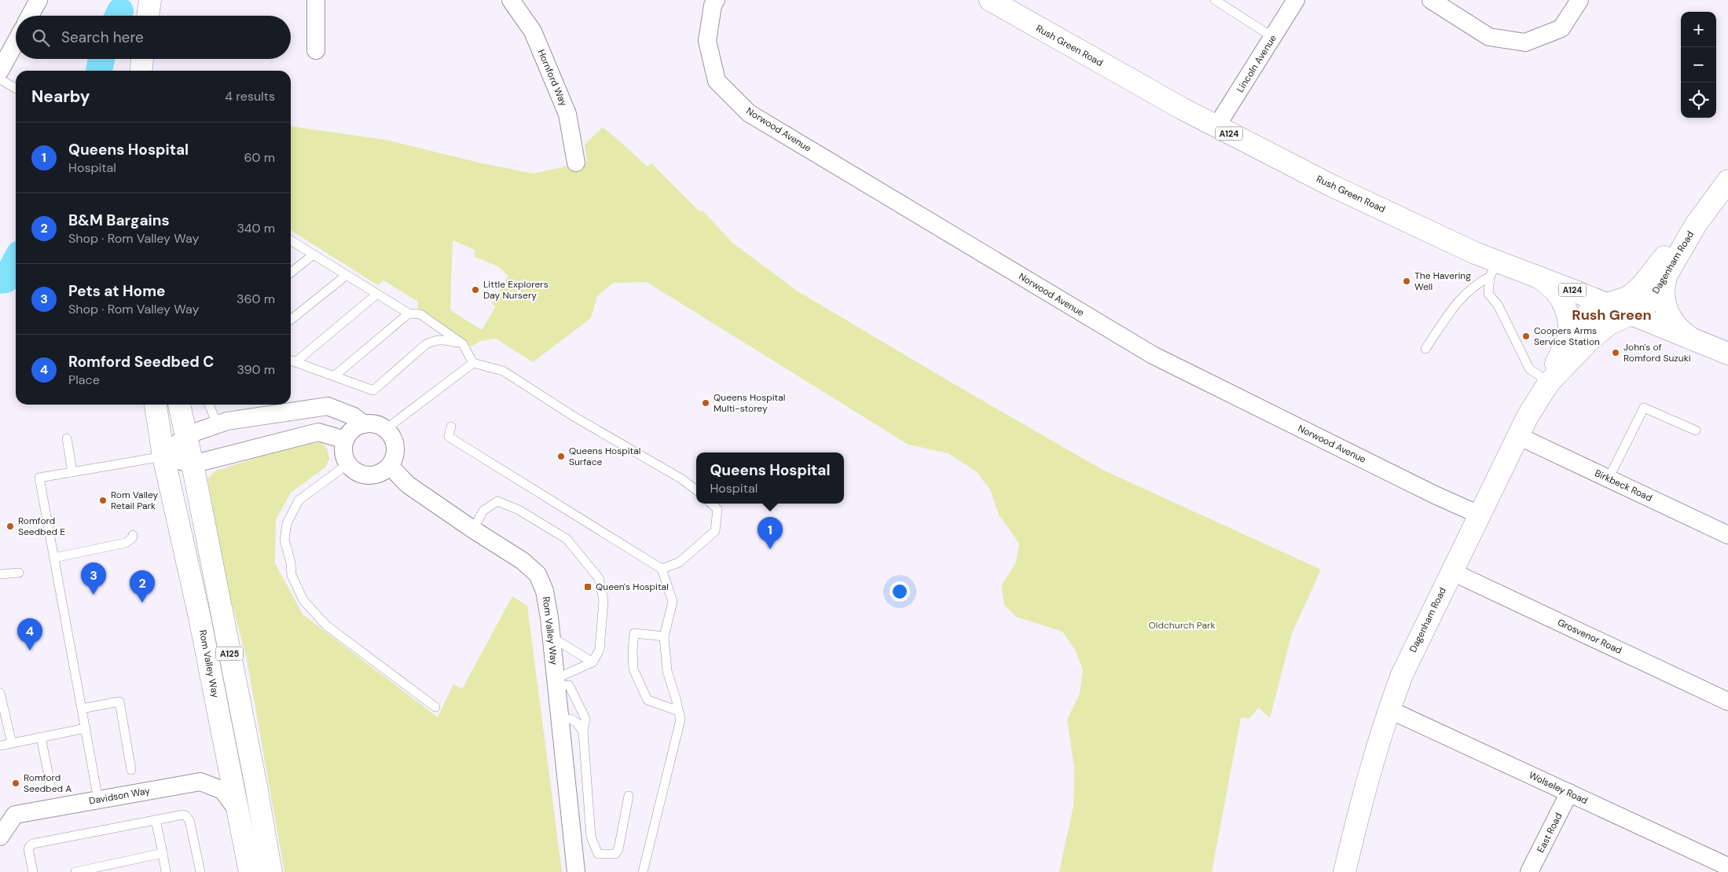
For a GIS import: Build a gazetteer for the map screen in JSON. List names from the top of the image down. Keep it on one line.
{"streets":{"main road":["Rush Green Road","A124","Dagenham Road","Rom Valley Way","A125"],"street":["Lincoln Avenue","Hornford Way","Norwood Avenue","Birkbeck Road","Grosvenor Road","Wolseley Road","Davidson Way","East Road"]},"crossings":[["Rush Green Road","Lincoln Avenue"],["Rush Green Road","Dagenham Road"],["Norwood Avenue","Dagenham Road"],["Dagenham Road","Birkbeck Road"],["Dagenham Road","Grosvenor Road"],["Dagenham Road","Wolseley Road"],["Rom Valley Way","Davidson Way"],["Wolseley Road","East Road"]],"districts":["Rush Green"],"parks":["Oldchurch Park"],"places":{"other":["The Havering Well","Little Explorers Day Nursery","Coopers Arms Service Station","John's of Romford Suzuki","Queens Hospital Multi-storey","Queens Hospital Surface","Rom Valley Retail Park","Romford Seedbed E","Romford Seedbed A"],"transit":["Queen's Hospital"]},"page":{"map_buttons":["+","−"],"search":"Search here","heading":["Nearby","4 results"],"list":[{"mark":"1","name":"Queens Hospital","note":"Hospital","value":"60 m"},{"mark":"2","name":"B&M Bargains","note":"Shop · Rom Valley Way","value":"340 m"},{"mark":"3","name":"Pets at Home","note":"Shop · Rom Valley Way","value":"360 m"},{"mark":"4","name":"Romford Seedbed C","note":"Place","value":"390 m"}],"popup":["Queens Hospital","Hospital"],"pins":["1","3","2","4"]}}
